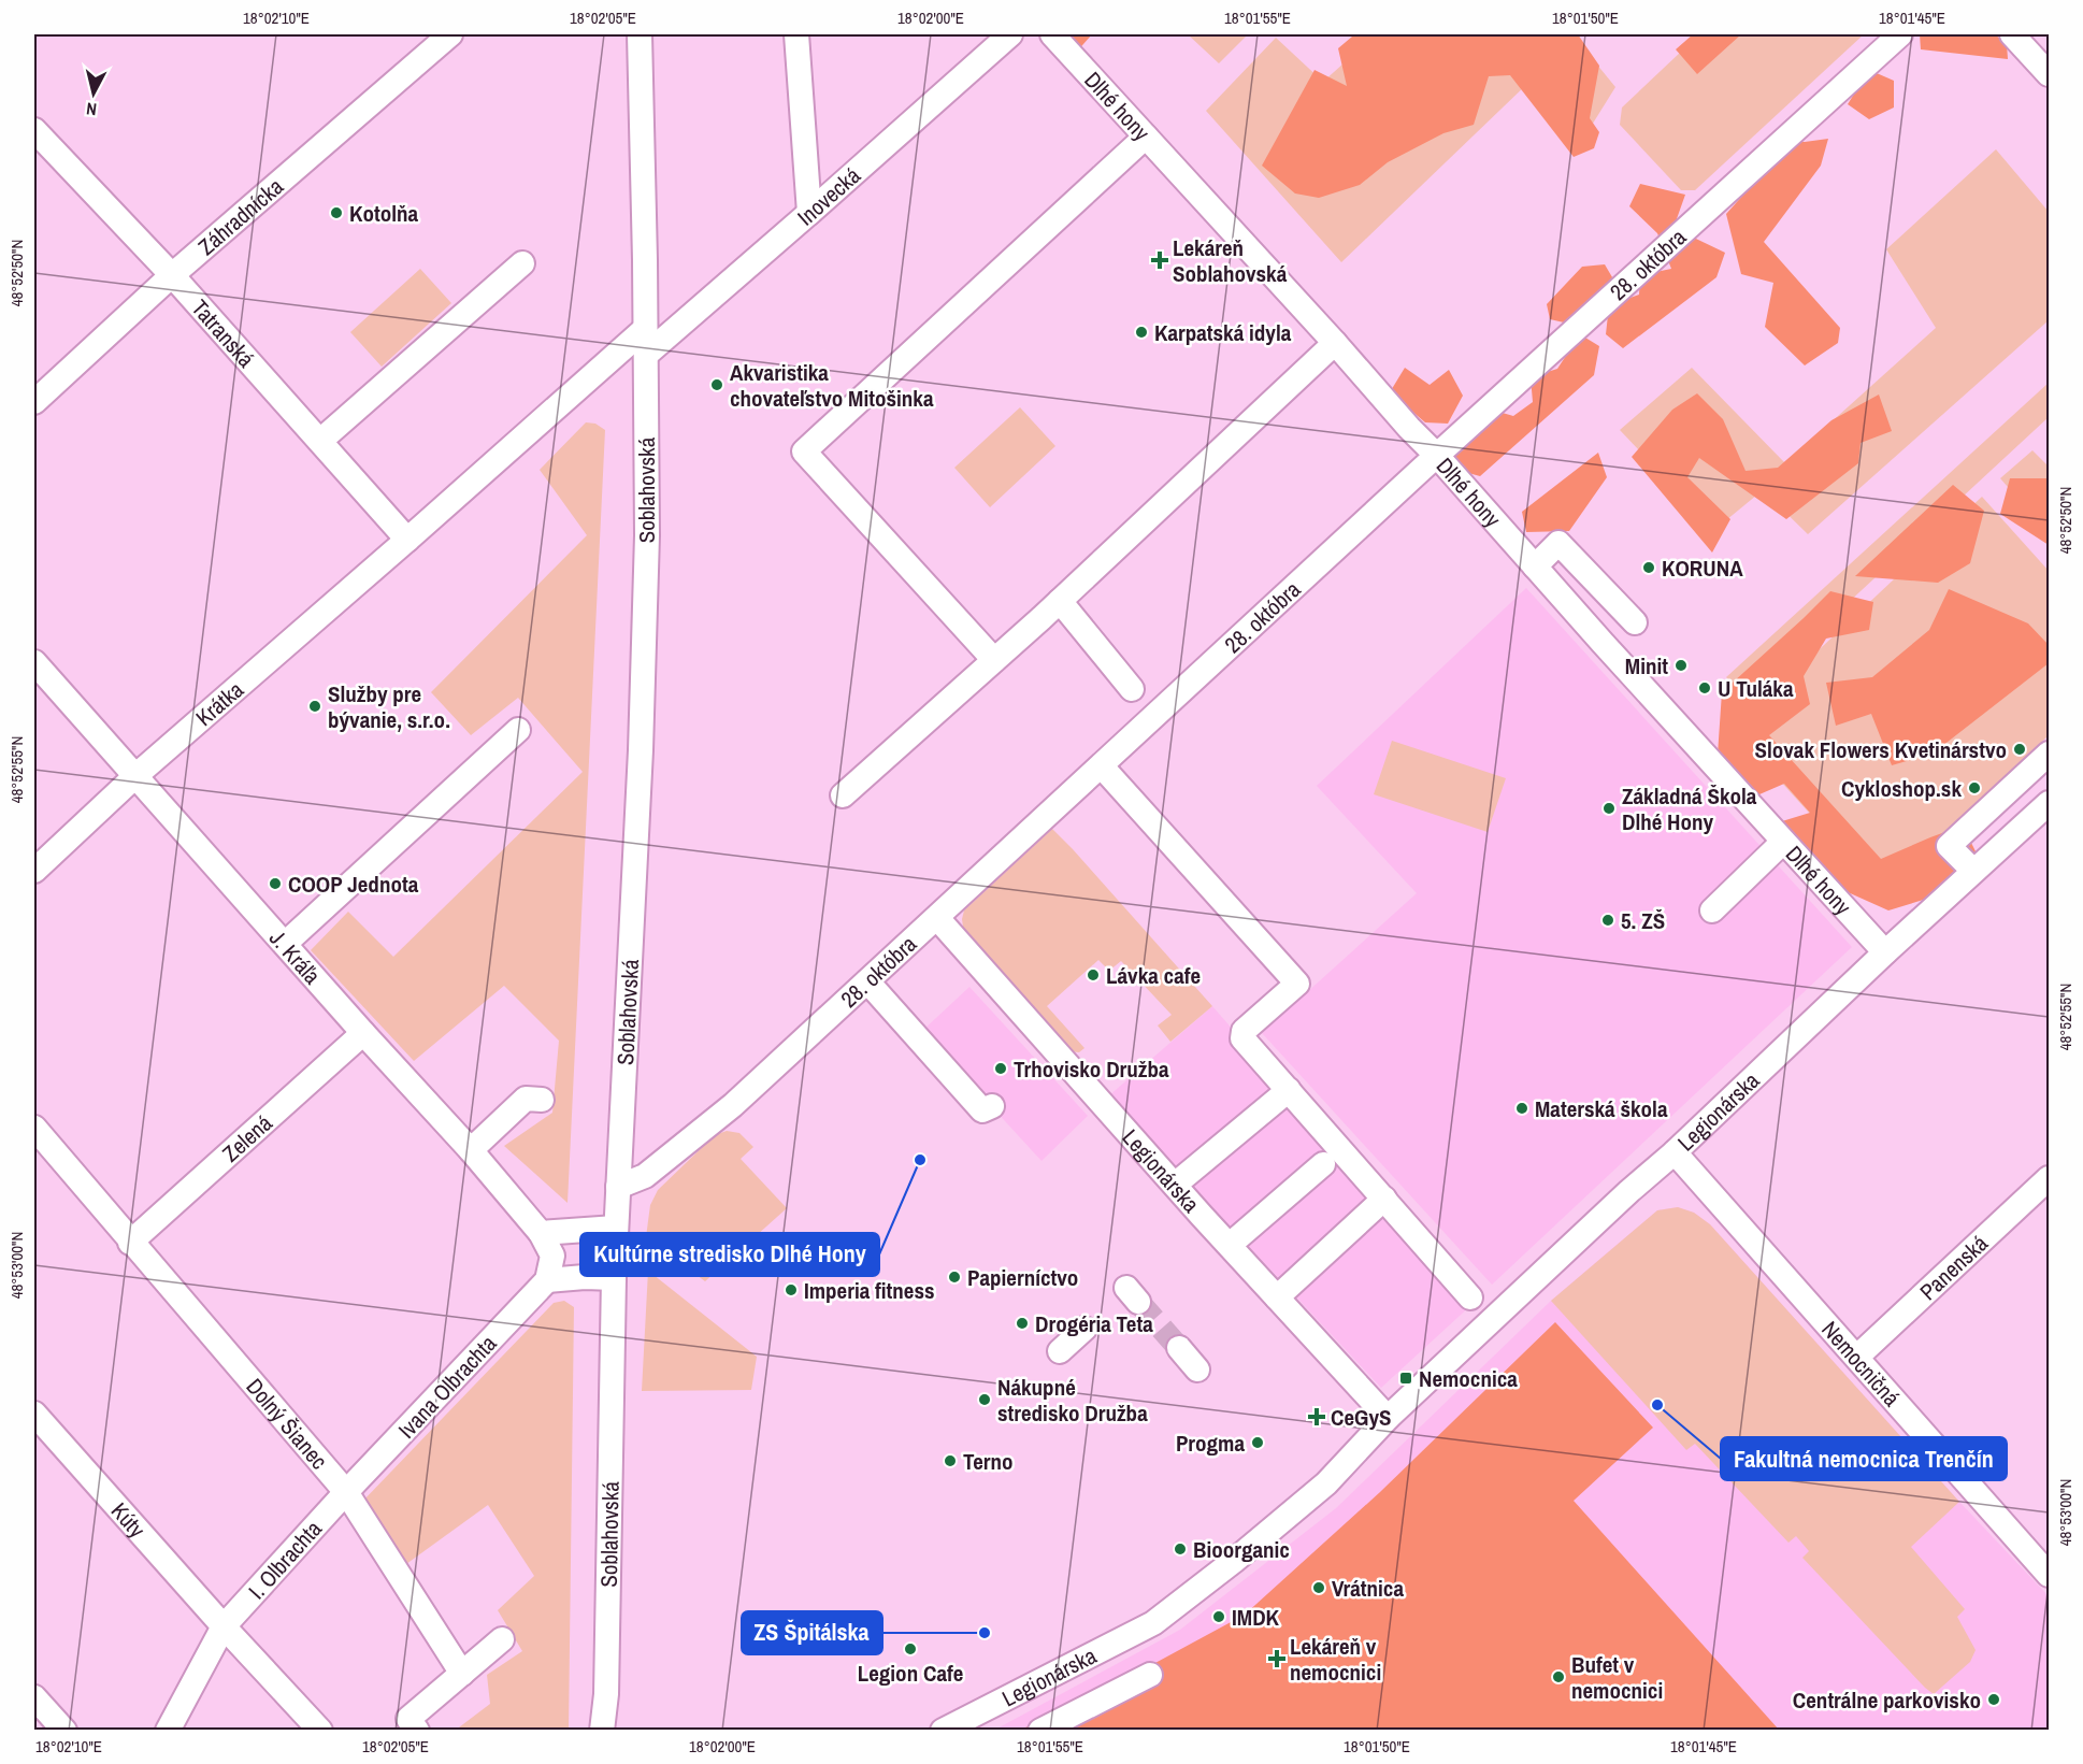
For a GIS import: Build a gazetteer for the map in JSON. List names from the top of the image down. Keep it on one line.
{"streets":{"street":["Dlhé hony","Inovecká","Záhradnícka","28. októbra","Tatranská","Soblahovská","Krátka","J. Kráľa","Legionárska","Zelená","Panenská","Nemocničná","Ivana Olbrachta","Dolný Šianec","Kúty","I. Olbrachta"]},"crossings":[["Dlhé hony","28. októbra"],["Dlhé hony","Legionárska"],["Inovecká","Soblahovská"],["Záhradnícka","Tatranská"],["28. októbra","Soblahovská"],["28. októbra","Legionárska"],["Tatranská","Krátka"],["Krátka","J. Kráľa"],["J. Kráľa","Zelená"],["J. Kráľa","Ivana Olbrachta"],["Legionárska","Nemocničná"],["Zelená","Dolný Šianec"],["Panenská","Nemocničná"],["Ivana Olbrachta","Dolný Šianec"],["Ivana Olbrachta","I. Olbrachta"],["Dolný Šianec","I. Olbrachta"],["Kúty","I. Olbrachta"]],"places":{"other":["Kotolňa","Karpatská idyla","Akvaristika chovateľstvo Mitošinka","KORUNA","Minit","U Tuláka","Služby pre bývanie, s.r.o.","Slovak Flowers Kvetinárstvo","Cykloshop.sk","Základná Škola Dlhé Hony","COOP Jednota","5. ZŠ","Lávka cafe","Trhovisko Družba","Materská škola","Kultúrne stredisko Dlhé Hony","Papierníctvo","Imperia fitness","Drogéria Teta","Nákupné stredisko Družba","Fakultná nemocnica Trenčín","Progma","Terno","Bioorganic","Vrátnica","IMDK","ZS Špitálska","Legion Cafe","Bufet v nemocnici","Centrálne parkovisko"],"health":["Lekáreň Soblahovská","CeGyS","Lekáreň v nemocnici"],"transit":["Nemocnica"]},"north":"bottom","coordinates":["18°02'10\"E","18°02'05\"E","18°02'00\"E","18°01'55\"E","18°01'50\"E","18°01'45\"E","48°52'50\"N","48°52'55\"N","48°53'00\"N"]}
